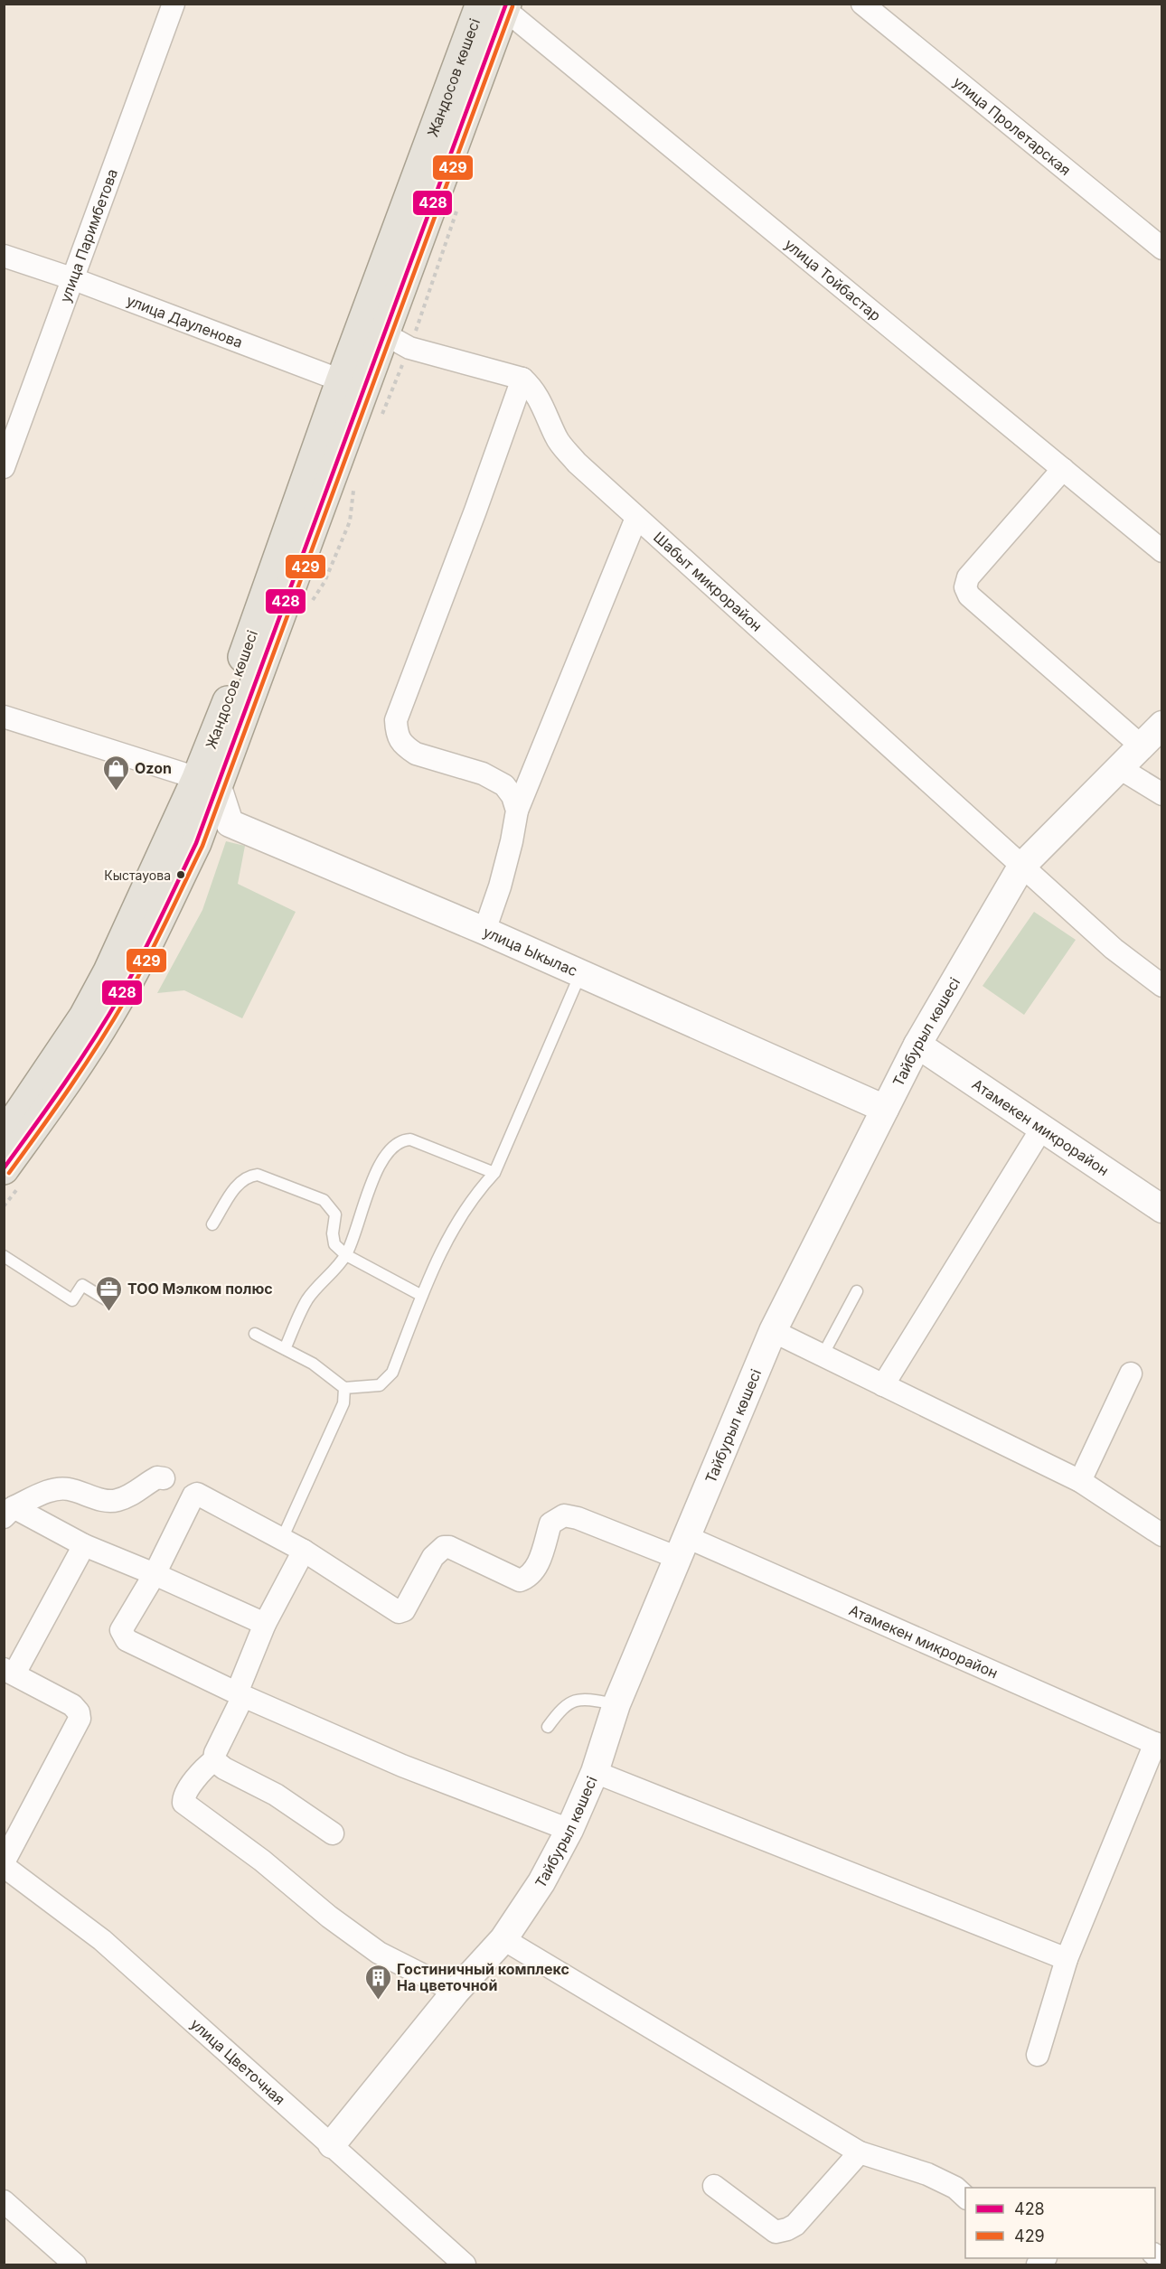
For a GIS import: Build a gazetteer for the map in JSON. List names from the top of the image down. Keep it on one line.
{"streets":{"main road":["Жандосов көшесі"],"street":["улица Пролетарская","улица Паримбетова","улица Тойбастар","улица Дауленова","Шабыт микрорайон","улица Ыкылас","Тайбурыл көшесі","Атамекен микрорайон","улица Цветочная"]},"crossings":[["Жандосов көшесі","улица Тойбастар"],["Жандосов көшесі","улица Дауленова"],["Жандосов көшесі","улица Ыкылас"],["улица Паримбетова","улица Дауленова"],["Шабыт микрорайон","Тайбурыл көшесі"],["улица Ыкылас","Тайбурыл көшесі"],["Тайбурыл көшесі","Атамекен микрорайон"],["Тайбурыл көшесі","улица Цветочная"]],"places":{"shop":["Ozon"],"other":["Кыстауова"],"office":["ТОО Мэлком полюс"],"building":["Гостиничный комплекс На цветочной"]},"lines":["transit line 428","transit line 429"],"legend":["428","429"]}
